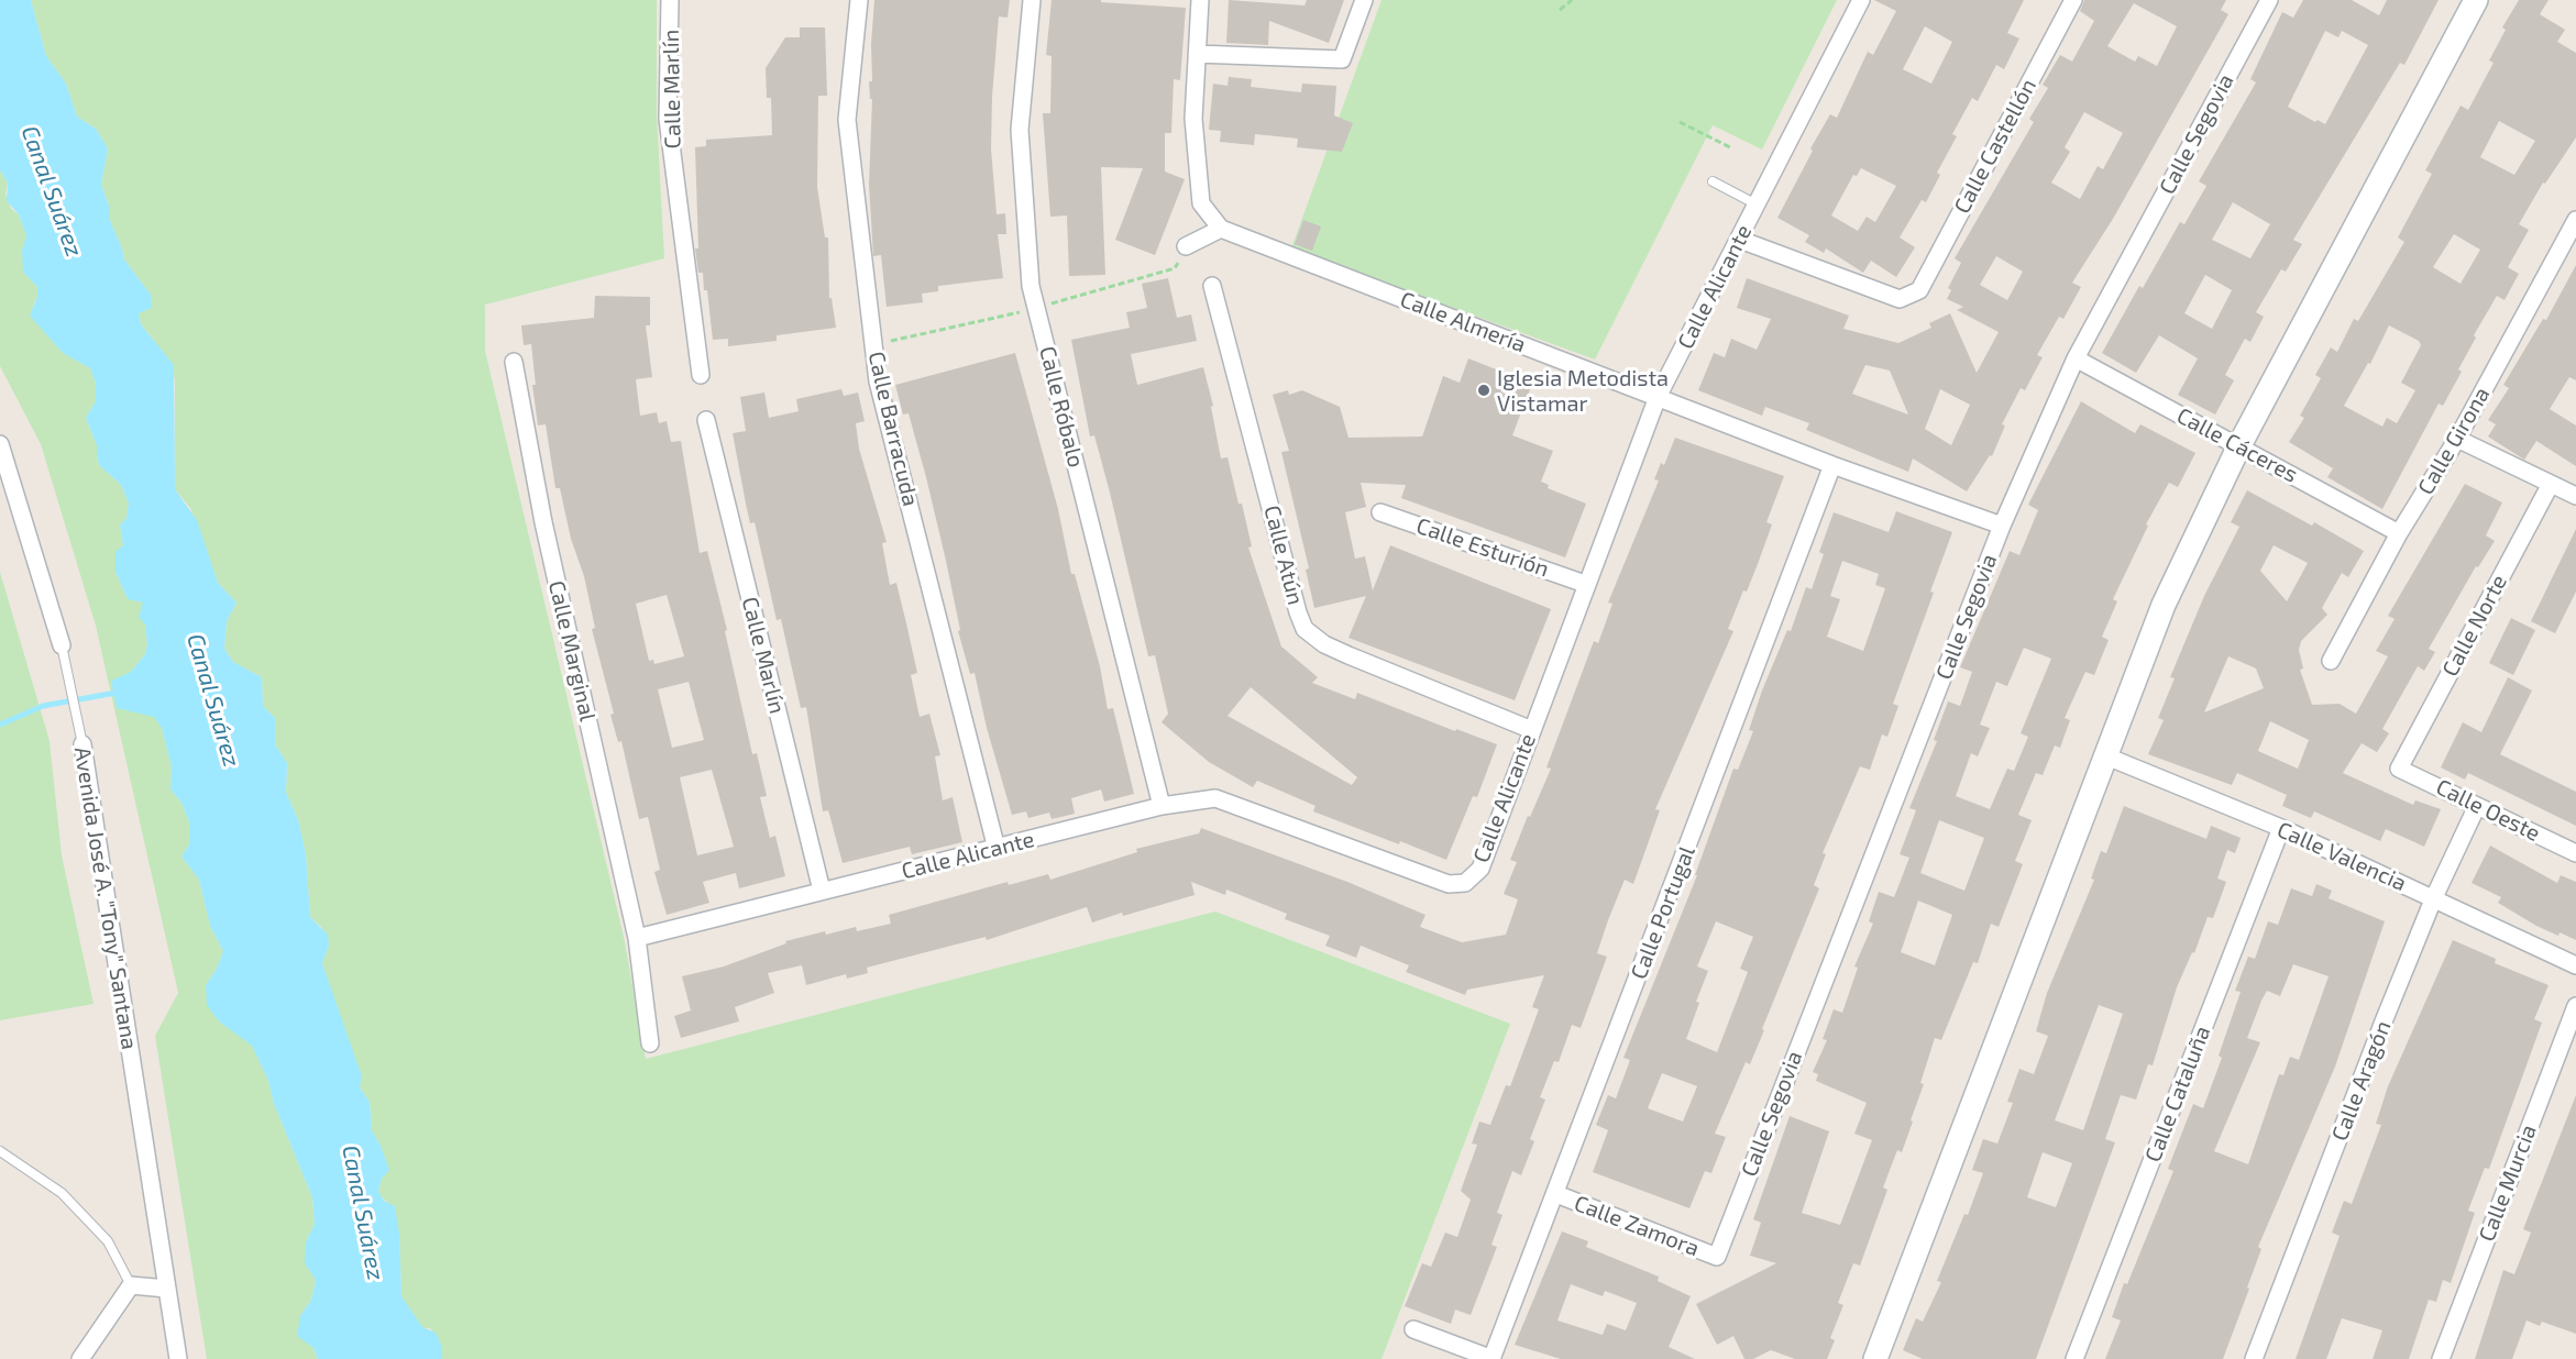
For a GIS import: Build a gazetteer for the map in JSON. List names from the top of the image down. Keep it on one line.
{"streets":{"street":["Calle Marlín","Calle Segovia","Calle Castellón","Calle Alicante","Calle Almería","Calle Róbalo","Calle Barracuda","Calle Girona","Calle Cáceres","Calle Esturión","Calle Atún","Calle Norte","Calle Marginal","Calle Oeste","Calle Valencia","Avenida José A. \"Tony\" Santana","Calle Portugal","Calle Aragón","Calle Cataluña","Calle Murcia","Calle Zamora"]},"crossings":[["Calle Marlín","Calle Alicante"],["Calle Segovia","Calle Almería"],["Calle Segovia","Calle Cáceres"],["Calle Segovia","Calle Zamora"],["Calle Castellón","Calle Alicante"],["Calle Alicante","Calle Almería"],["Calle Alicante","Calle Róbalo"],["Calle Alicante","Calle Barracuda"],["Calle Alicante","Calle Esturión"],["Calle Alicante","Calle Atún"],["Calle Alicante","Calle Marginal"],["Calle Almería","Calle Portugal"],["Calle Girona","Calle Cáceres"],["Calle Norte","Calle Oeste"],["Calle Oeste","Calle Aragón"],["Calle Valencia","Calle Aragón"],["Calle Valencia","Calle Cataluña"],["Calle Portugal","Calle Zamora"]],"water":["Canal Suárez"],"places":["Iglesia Metodista Vistamar"]}
